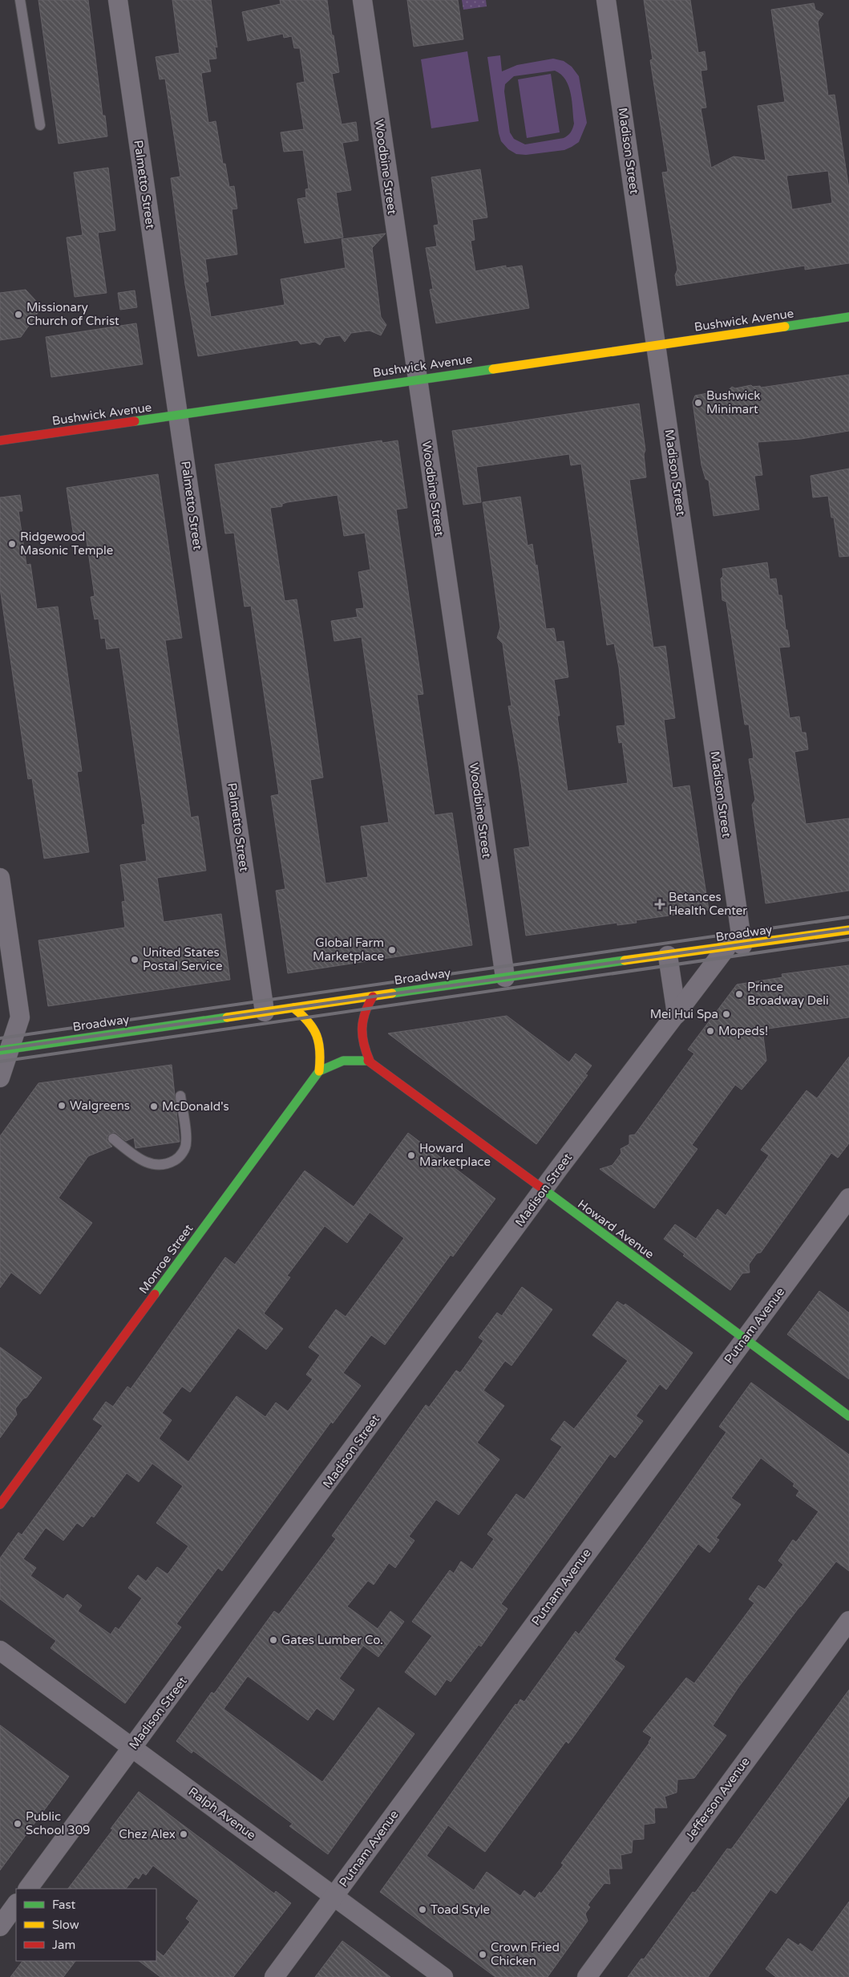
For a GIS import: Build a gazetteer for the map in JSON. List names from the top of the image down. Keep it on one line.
{"streets":{"main road":["Bushwick Avenue","Broadway","Howard Avenue","Monroe Street"],"street":["Madison Street","Woodbine Street","Palmetto Street","Putnam Avenue","Jefferson Avenue","Ralph Avenue"]},"crossings":[["Madison Street","Bushwick Avenue"],["Madison Street","Broadway"],["Madison Street","Howard Avenue"],["Madison Street","Ralph Avenue"],["Woodbine Street","Bushwick Avenue"],["Woodbine Street","Broadway"],["Palmetto Street","Bushwick Avenue"],["Palmetto Street","Broadway"],["Howard Avenue","Monroe Street"],["Howard Avenue","Putnam Avenue"],["Putnam Avenue","Ralph Avenue"]],"places":{"other":["Missionary Church of Christ","Bushwick Minimart","Ridgewood Masonic Temple","Global Farm Marketplace","United States Postal Service","Prince Broadway Deli","Mei Hui Spa","Mopeds!","Walgreens","McDonald's","Howard Marketplace","Gates Lumber Co.","Public School 309","Chez Alex","Toad Style","Crown Fried Chicken"],"health":["Betances Health Center"]},"legend":["Fast","Slow","Jam"]}
